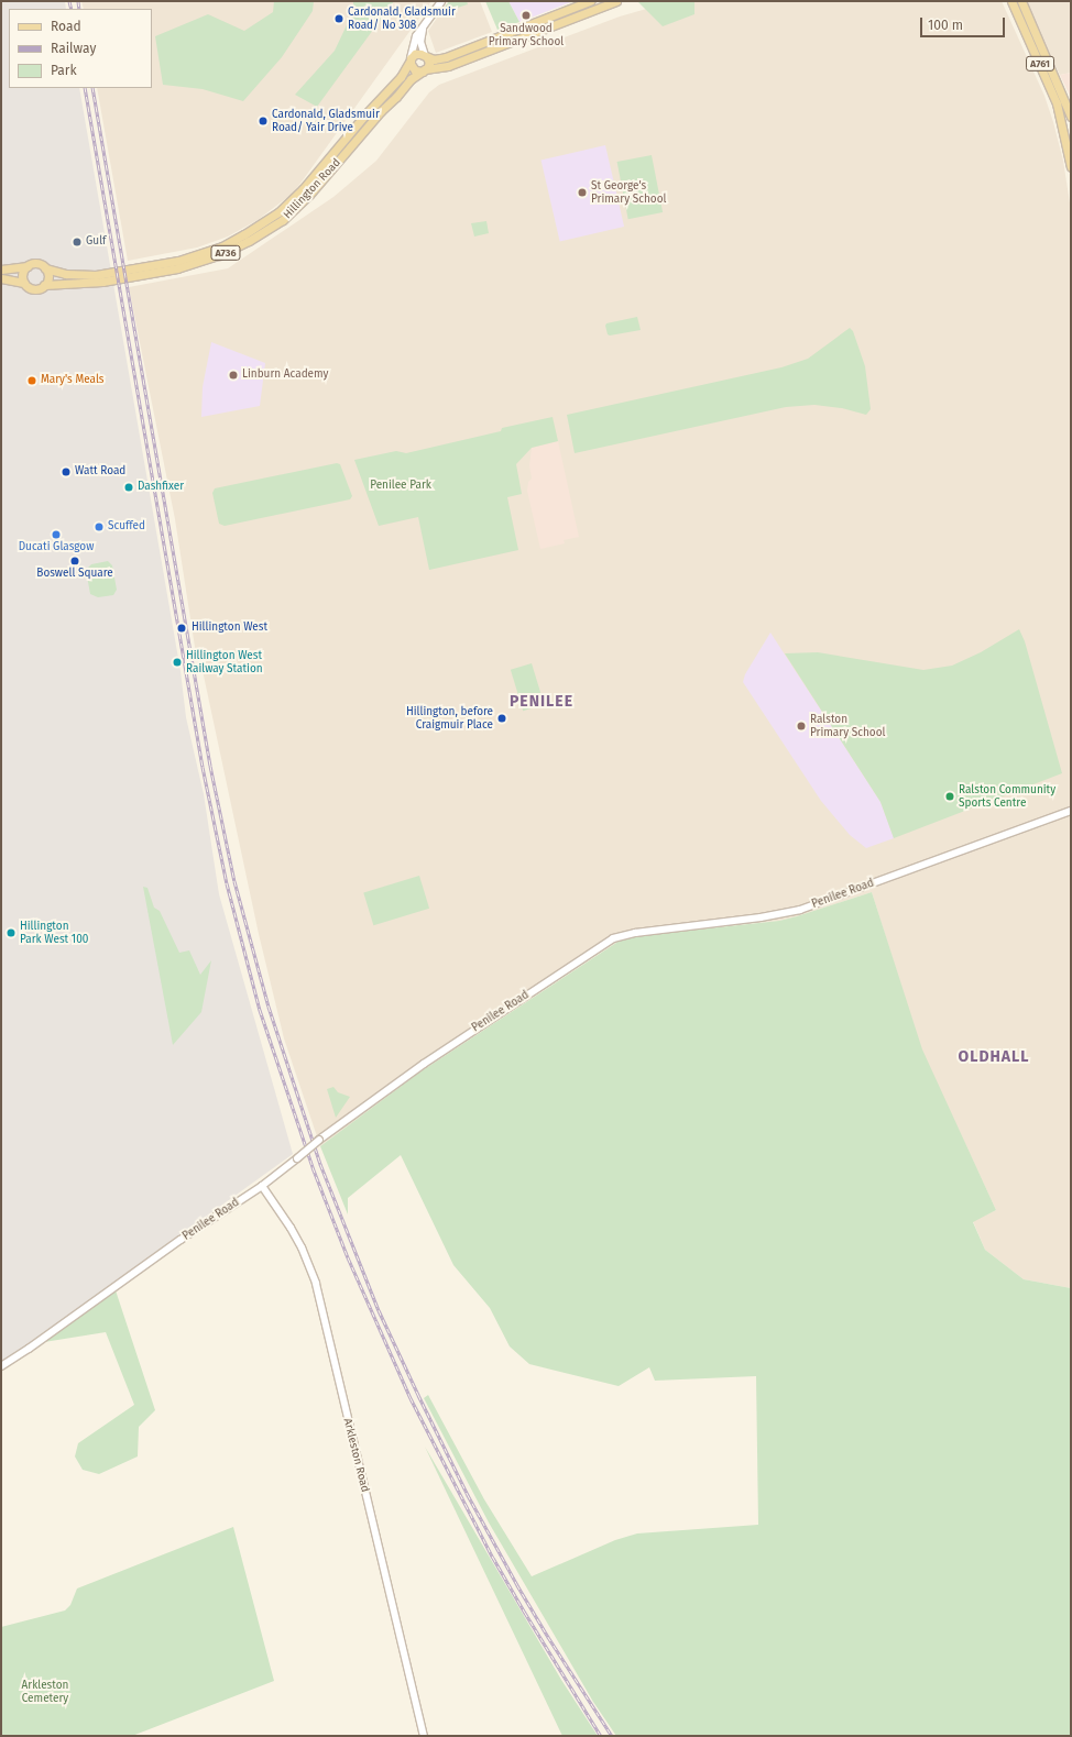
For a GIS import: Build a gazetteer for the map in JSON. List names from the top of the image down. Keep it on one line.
{"streets":{"main road":["A761","Hillington Road","A736"],"street":["Penilee Road","Arkleston Road"]},"crossings":[["Penilee Road","Arkleston Road"]],"districts":["PENILEE","OLDHALL"],"parks":["Penilee Park","Arkleston Cemetery"],"places":["Sandwood Primary School","Cardonald, Gladsmuir Road/ No 308","Cardonald, Gladsmuir Road/ Yair Drive","St George's Primary School","Gulf","Linburn Academy","Mary's Meals","Watt Road","Dashfixer","Scuffed","Ducati Glasgow","Boswell Square","Hillington West","Hillington West Railway Station","Hillington, before Craigmuir Place","Ralston Primary School","Ralston Community Sports Centre","Hillington Park West 100"],"legend":["Road","Railway","Park"],"scale_bar":"100 m"}
